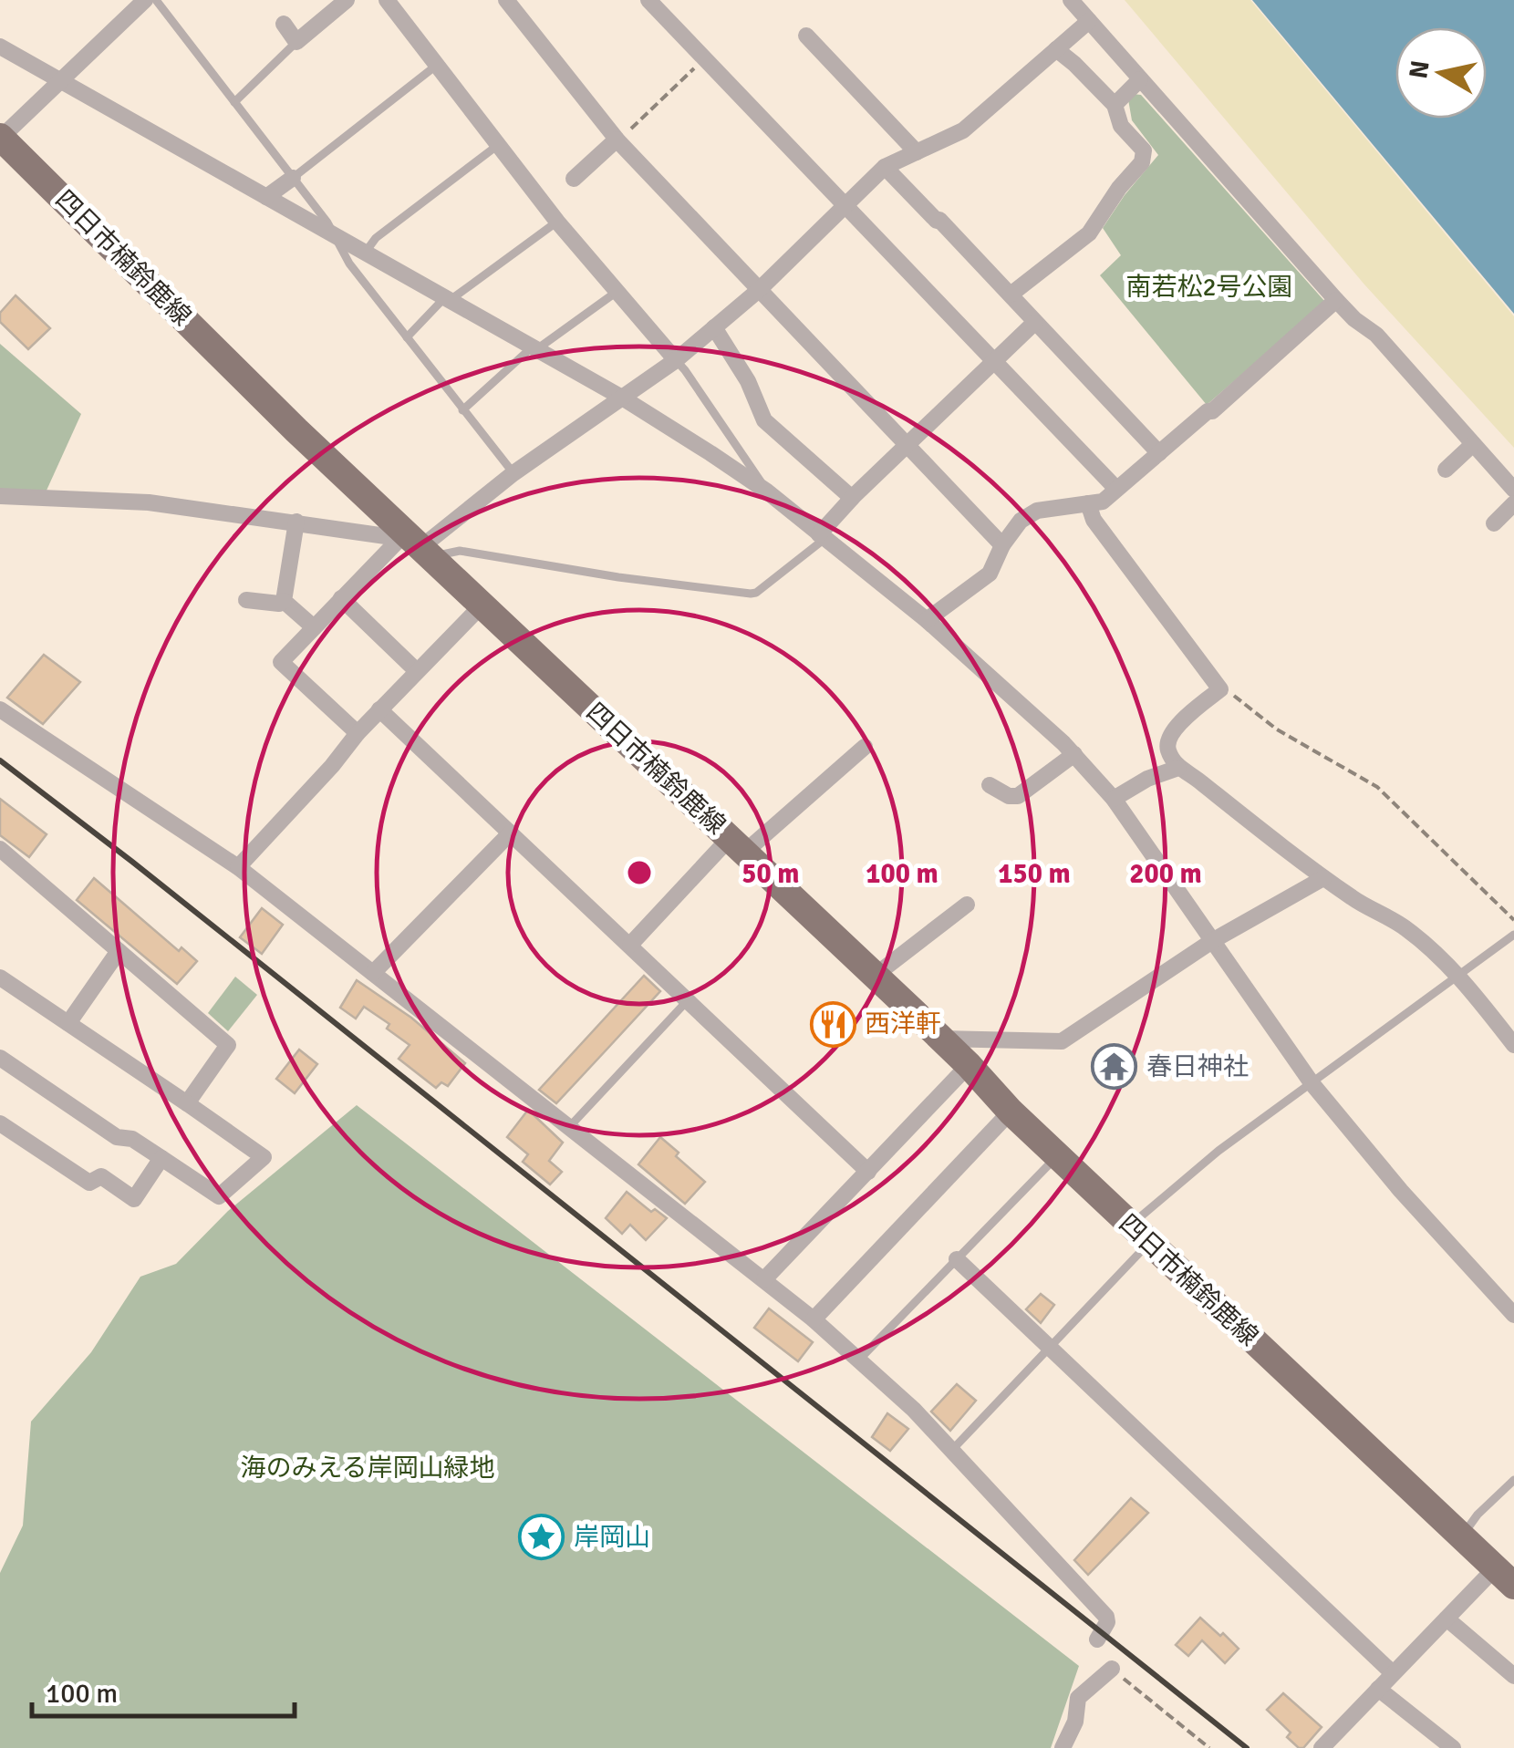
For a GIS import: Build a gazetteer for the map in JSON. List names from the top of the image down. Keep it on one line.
{"streets":{"main road":["四日市楠鈴鹿線"]},"parks":["南若松2号公園","海のみえる岸岡山緑地"],"places":{"restaurant":["西洋軒"],"temple":["春日神社"],"place":["岸岡山"]},"scale_bar":"100 m","north":"left","rings":["50 m","100 m","150 m","200 m"]}
